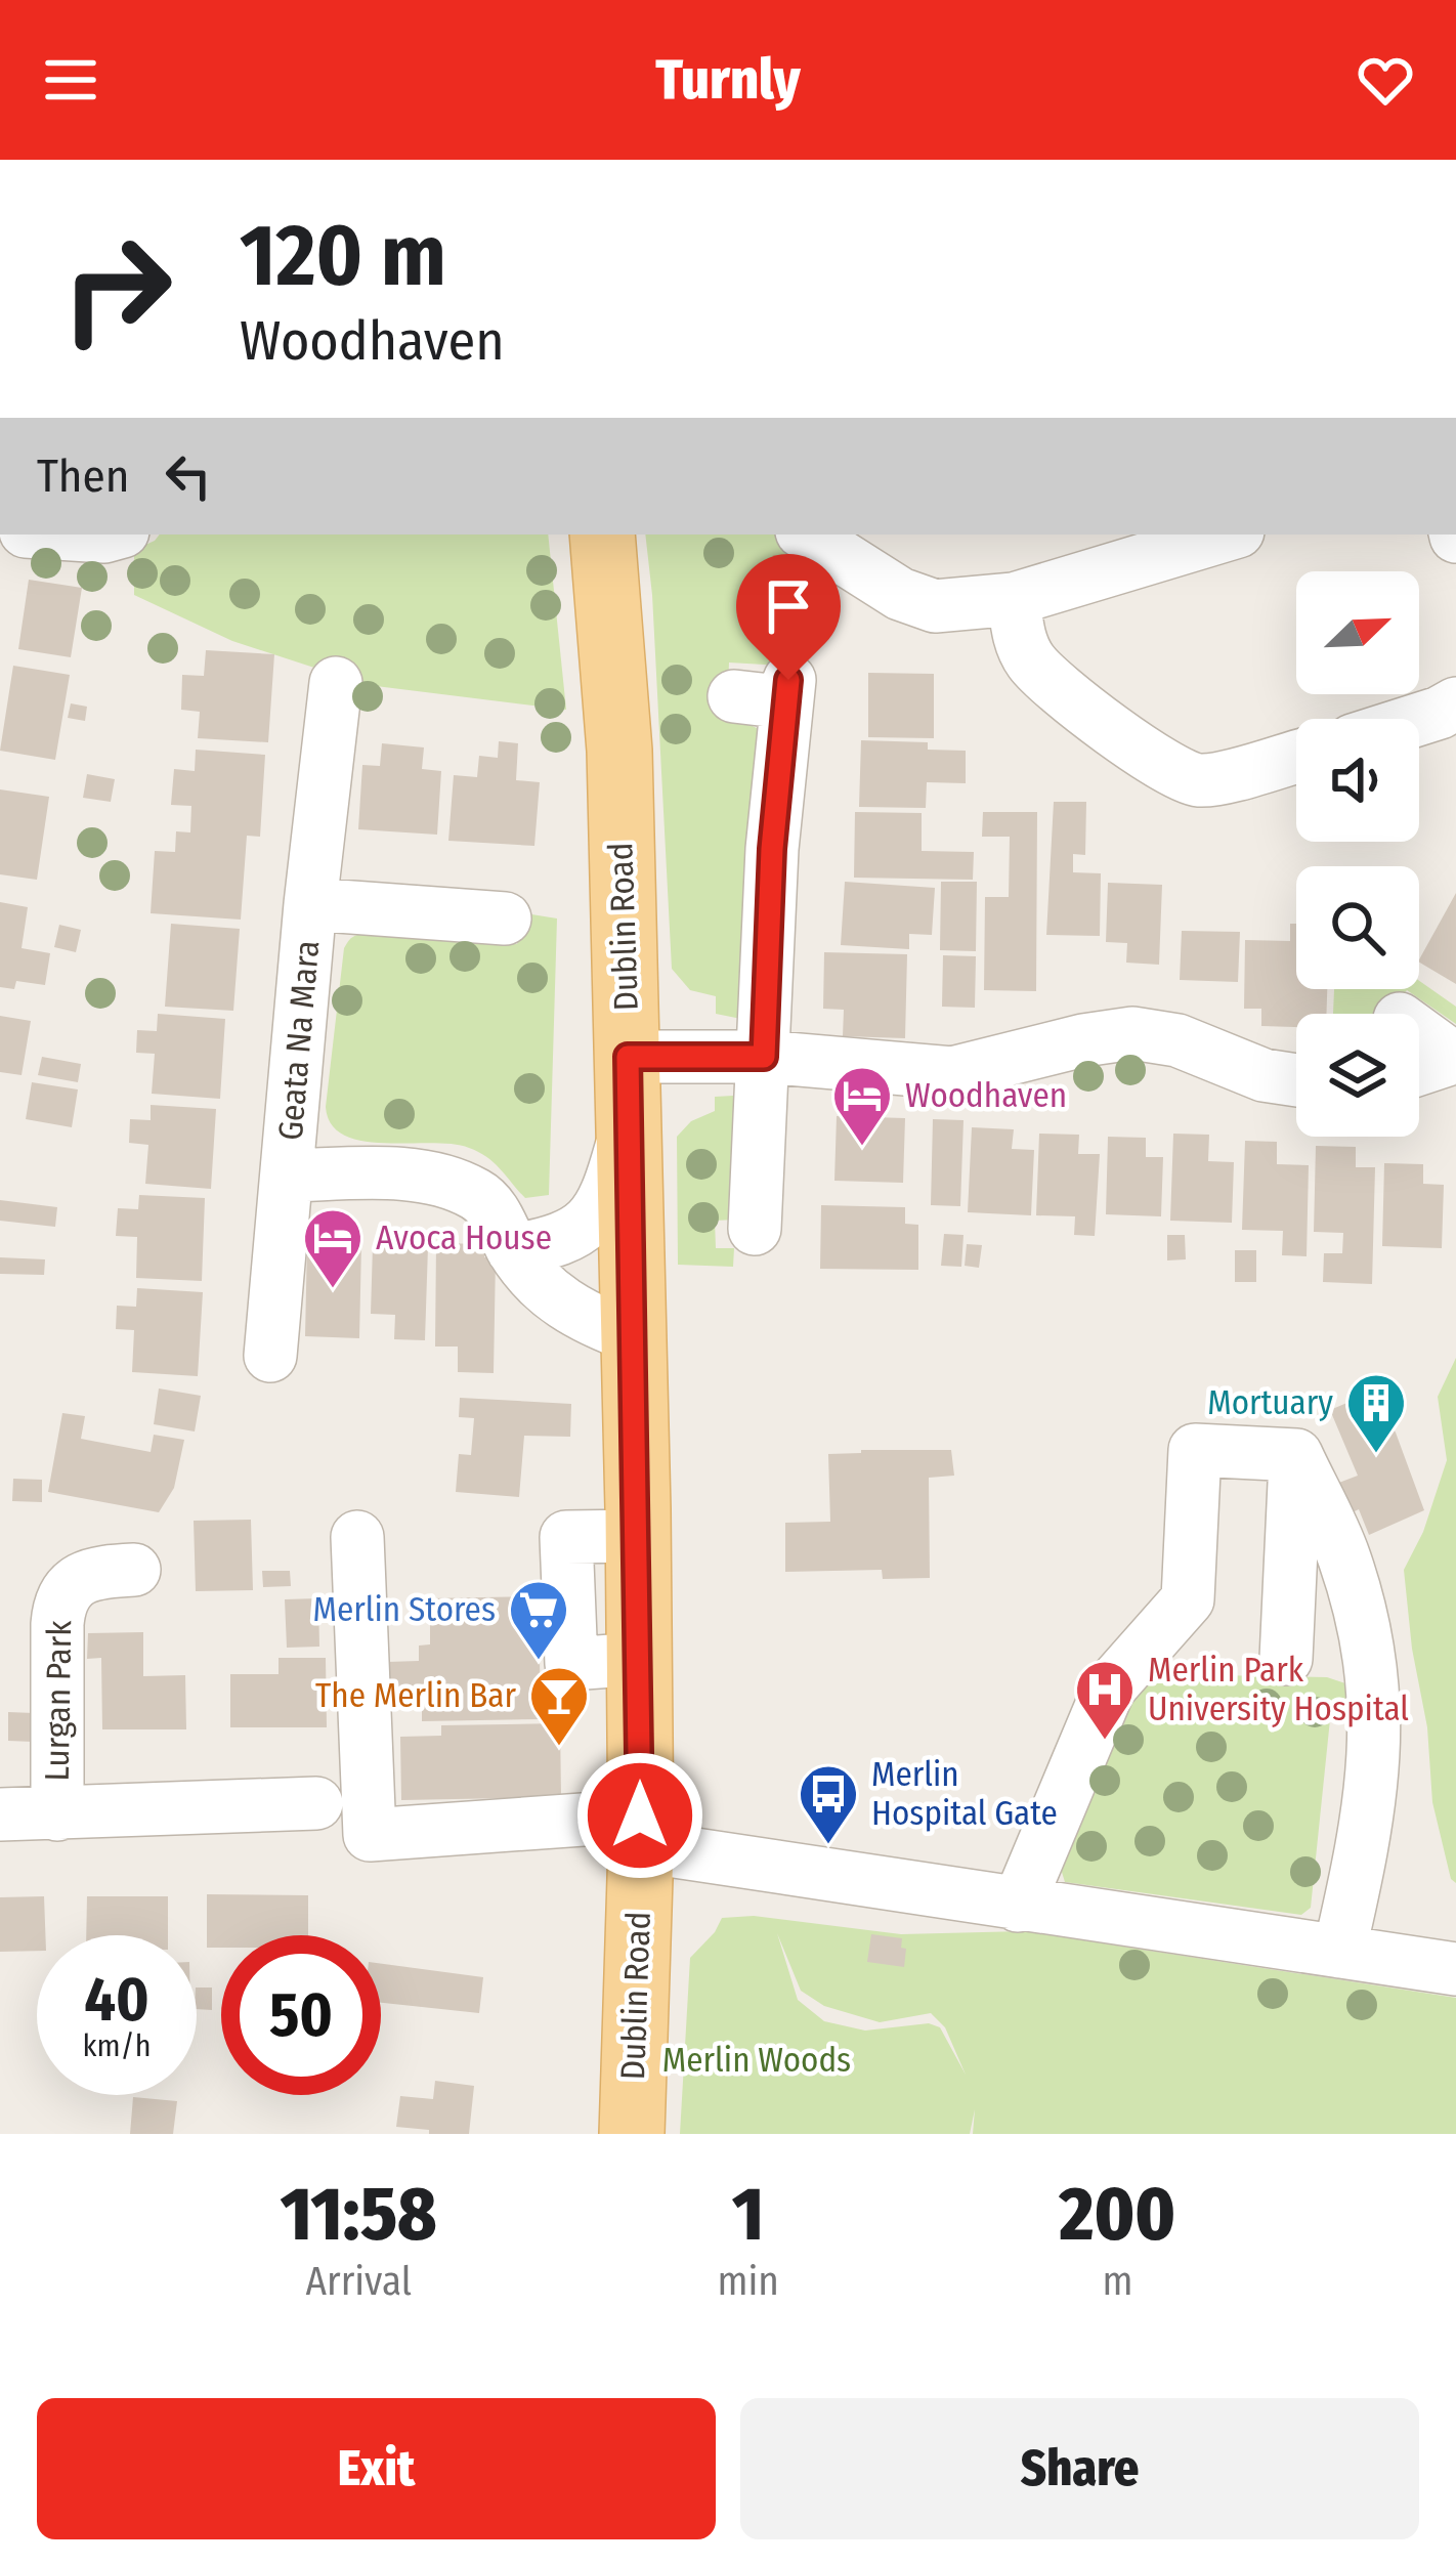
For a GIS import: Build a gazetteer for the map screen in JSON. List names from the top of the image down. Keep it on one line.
{"streets":{"main road":["Dublin Road"],"street":["Geata Na Mara","Lurgan Park"]},"crossings":[["Dublin Road","Geata Na Mara"]],"parks":["Merlin Woods"],"places":{"hotel":["Woodhaven","Avoca House"],"building":["Mortuary"],"supermarket":["Merlin Stores"],"hospital":["Merlin Park University Hospital"],"bar":["The Merlin Bar"],"bus stop":["Merlin Hospital Gate"]},"north":"top right","page":{"header":"Turnly","turn":["120 m","Woodhaven"],"then":"Then","speed":"40 km/h","limit":"50","eta":["11:58","Arrival","1","min","200","m"],"buttons":["Exit","Share"]}}
